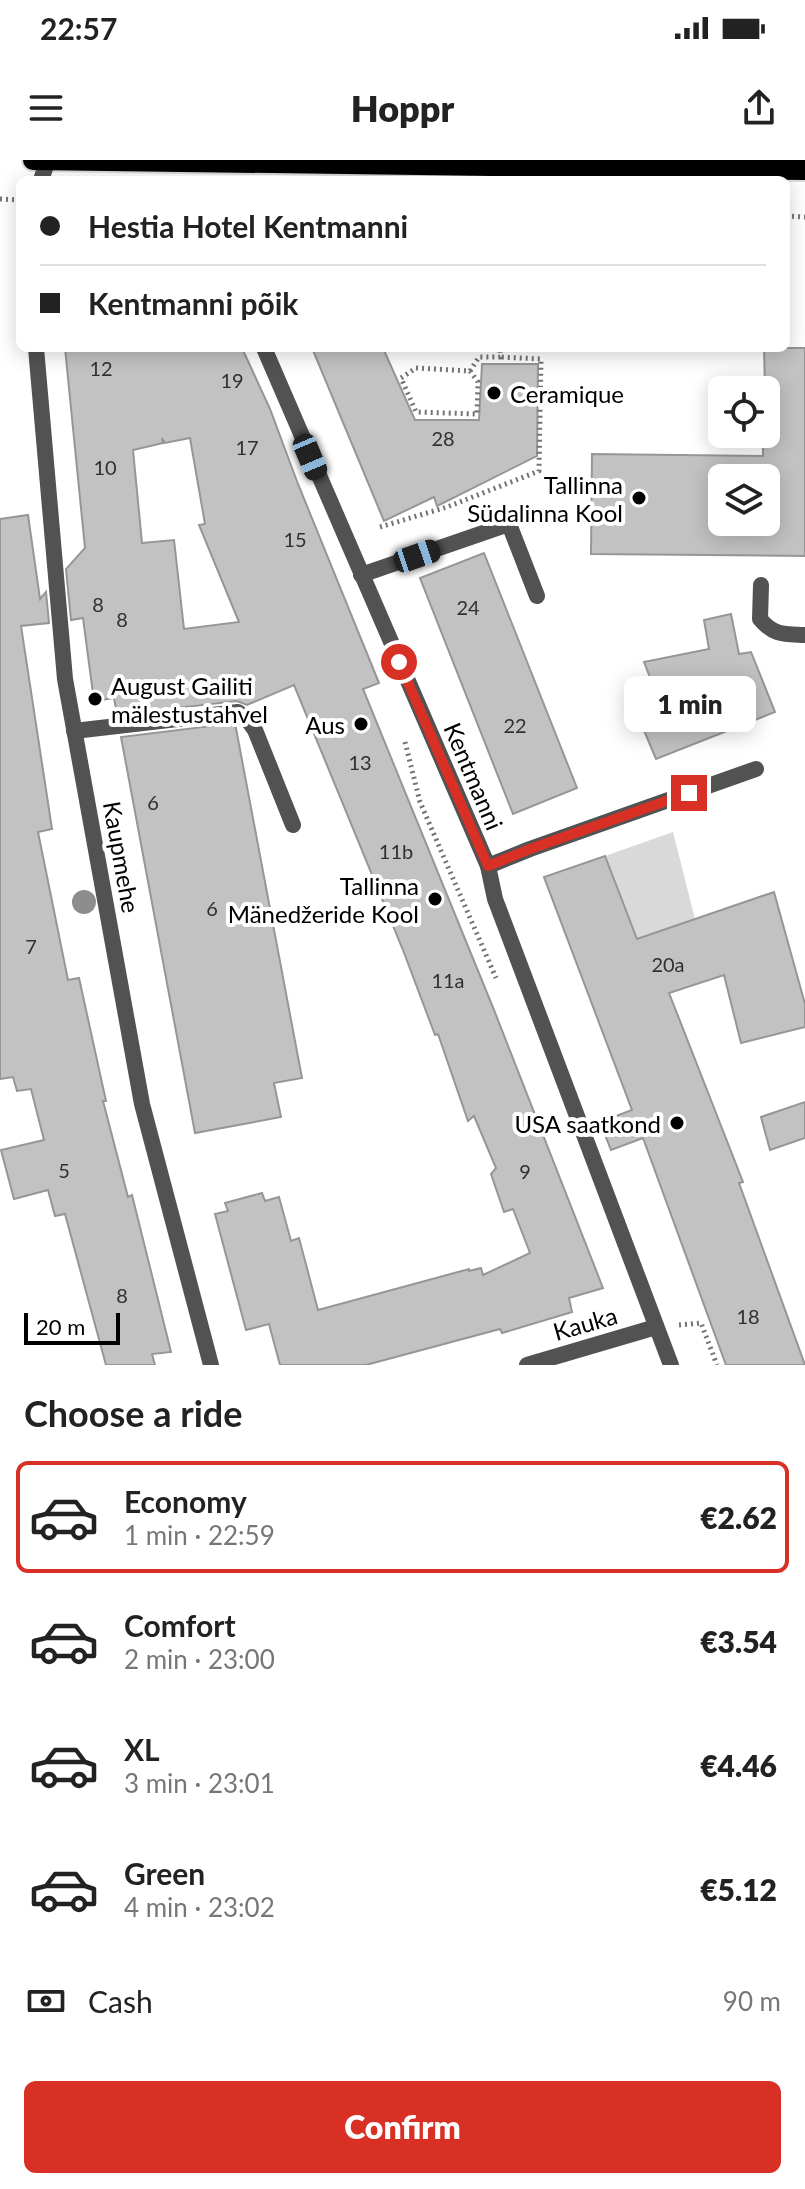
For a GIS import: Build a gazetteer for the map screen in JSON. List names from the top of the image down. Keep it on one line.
{"streets":{"street":["Kentmanni","Kaupmehe","Kauka"]},"crossings":[["Kentmanni","Kauka"]],"places":["Ceramique","Tallinna Südalinna Kool","August Gailiti mälestustahvel","Aus","Tallinna Mänedžeride Kool","USA saatkond"],"house_numbers":["12","19","28","17","10","15","8","24","8","22","13","6","11b","6","7","20a","11a","5","9","8","18"],"scale_bar":"20 m","page":{"status":"22:57","header":"Hoppr","banner":["Hestia Hotel Kentmanni","Kentmanni põik"],"bubble":"1 min","scale":"20 m","heading":"Choose a ride","list":[{"name":"Economy","note":"1 min · 22:59","value":"€2.62"},{"name":"Comfort","note":"2 min · 23:00","value":"€3.54"},{"name":"XL","note":"3 min · 23:01","value":"€4.46"},{"name":"Green","note":"4 min · 23:02","value":"€5.12"}],"pay":["Cash","90 m"],"buttons":"Confirm"}}
